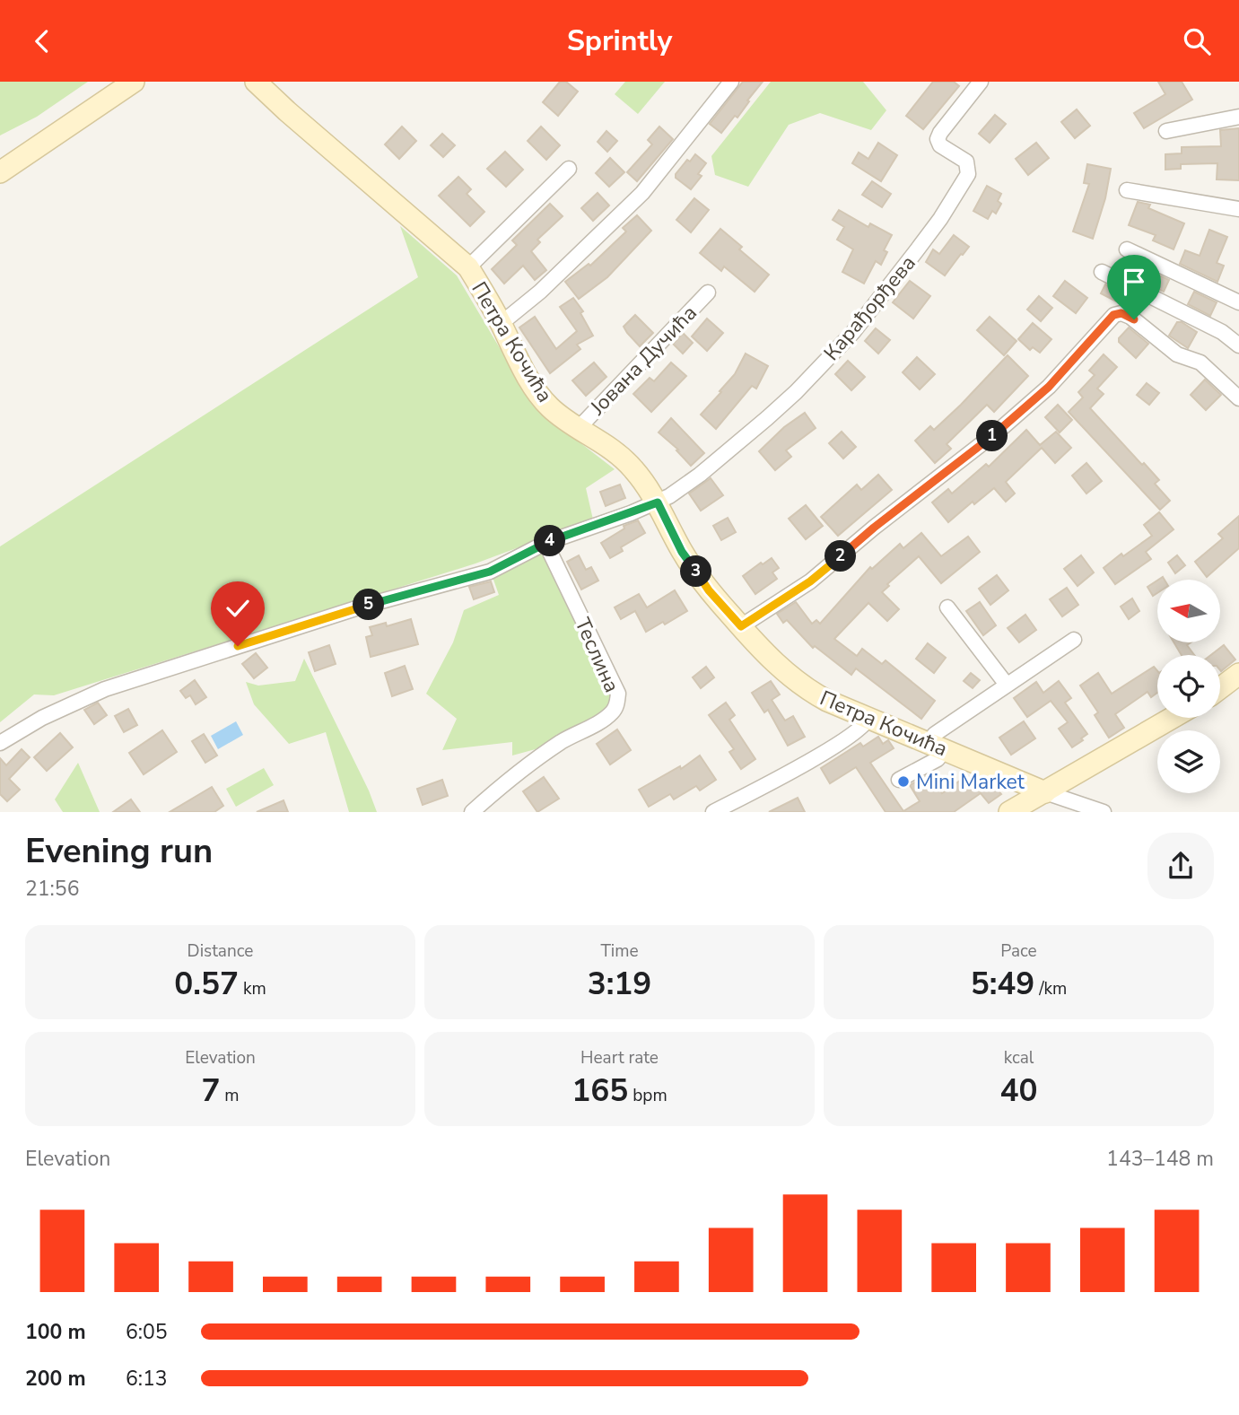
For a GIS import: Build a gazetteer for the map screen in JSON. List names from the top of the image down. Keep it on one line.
{"streets":{"street":["Карађорђева","Петра Кочића","Јована Дучића","Теслина"]},"crossings":[["Карађорђева","Петра Кочића"],["Петра Кочића","Јована Дучића"]],"places":["Mini Market"],"north":"left","page":{"header":"Sprintly","pins":["1","4","2","3","5"],"heading":["Evening run","21:56"],"stats":[["Distance","0.57 km"],["Time","3:19"],["Pace","5:49 /km"],["Elevation","7 m"],["Heart rate","165 bpm"],["kcal","40"]],"chart":["Elevation","143–148 m"],"list":[{"name":"100 m","note":"6:05"},{"name":"200 m","note":"6:13"}]}}
